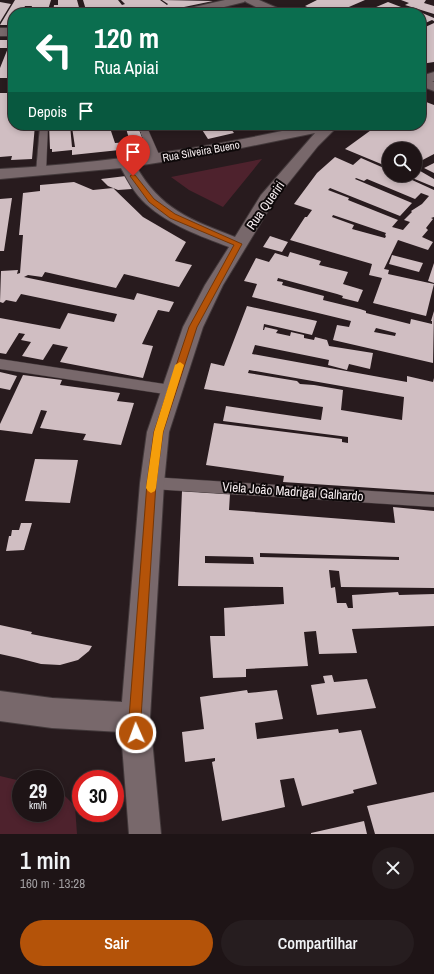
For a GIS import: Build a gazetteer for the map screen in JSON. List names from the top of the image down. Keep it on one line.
{"streets":{"street":["Rua Silveira Bueno","Rua Queriri"],"lane":["Viela João Madrigal Galhardo"]},"crossings":[["Rua Queriri","Viela João Madrigal Galhardo"]],"page":{"turn":["120 m","Rua Apiai"],"then":"Depois","speed":"29 km/h","limit":"30","heading":["1 min","160 m · 13:28"],"buttons":["Sair","Compartilhar"]}}
